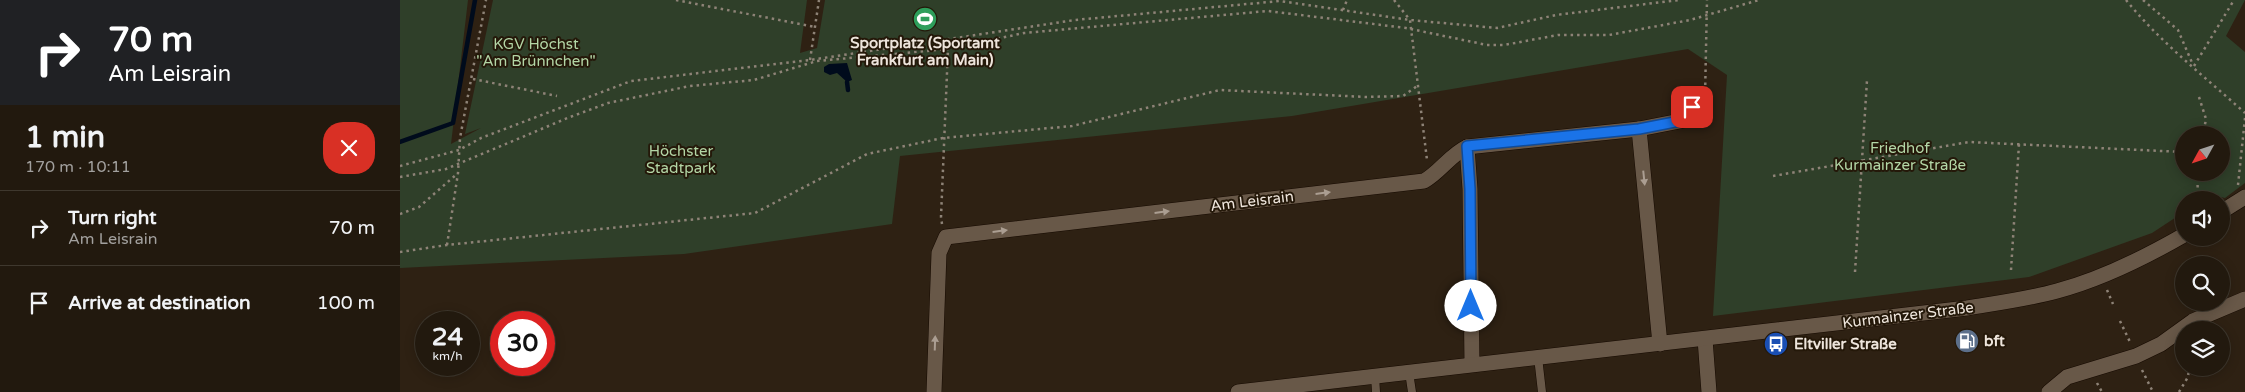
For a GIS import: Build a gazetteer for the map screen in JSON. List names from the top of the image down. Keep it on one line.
{"streets":{"street":["Am Leisrain","Kurmainzer Straße"]},"one_way":["Am Leisrain"],"parks":["KGV Höchst \"Am Brünnchen\"","Friedhof Kurmainzer Straße","Höchster Stadtpark"],"places":{"sports":["Sportplatz (Sportamt Frankfurt am Main)"],"fuel station":["bft"],"bus stop":["Eltviller Straße"]},"north":"bottom left","page":{"turn":["70 m","Am Leisrain"],"heading":["1 min","170 m · 10:11"],"list":[{"name":"Turn right","note":"Am Leisrain","value":"70 m"},{"name":"Arrive at destination","value":"100 m"}],"speed":"24 km/h","limit":"30"}}
